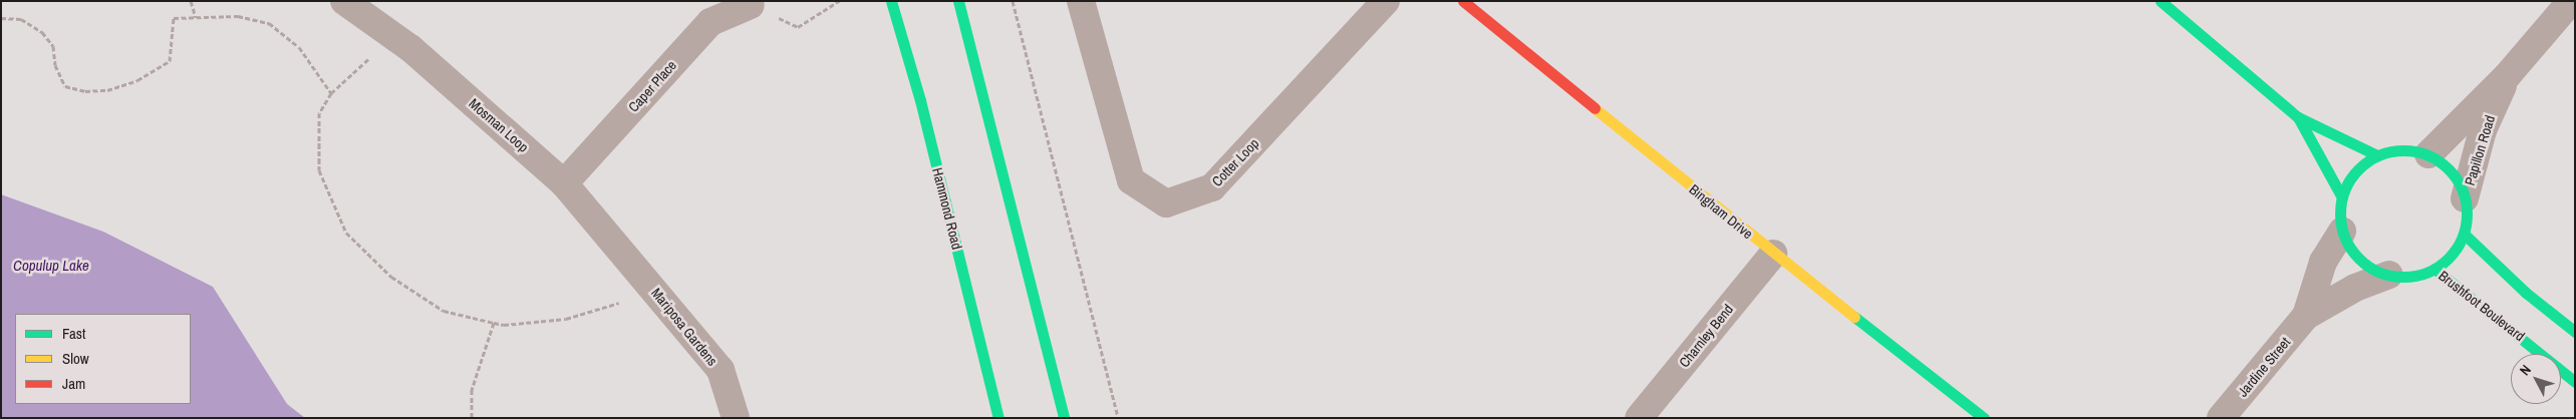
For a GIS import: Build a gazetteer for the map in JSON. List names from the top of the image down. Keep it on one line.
{"streets":{"street":["Caper Place","Mosman Loop","Papillon Road","Cotter Loop","Hammond Road","Bingham Drive","Brushfoot Boulevard","Mariposa Gardens","Charnley Bend","Jardine Street"]},"crossings":[["Caper Place","Mosman Loop"],["Mosman Loop","Mariposa Gardens"],["Papillon Road","Brushfoot Boulevard"],["Papillon Road","Jardine Street"],["Bingham Drive","Charnley Bend"],["Brushfoot Boulevard","Jardine Street"]],"water":["Copulup Lake"],"legend":["Fast","Slow","Jam"],"north":"top left"}
